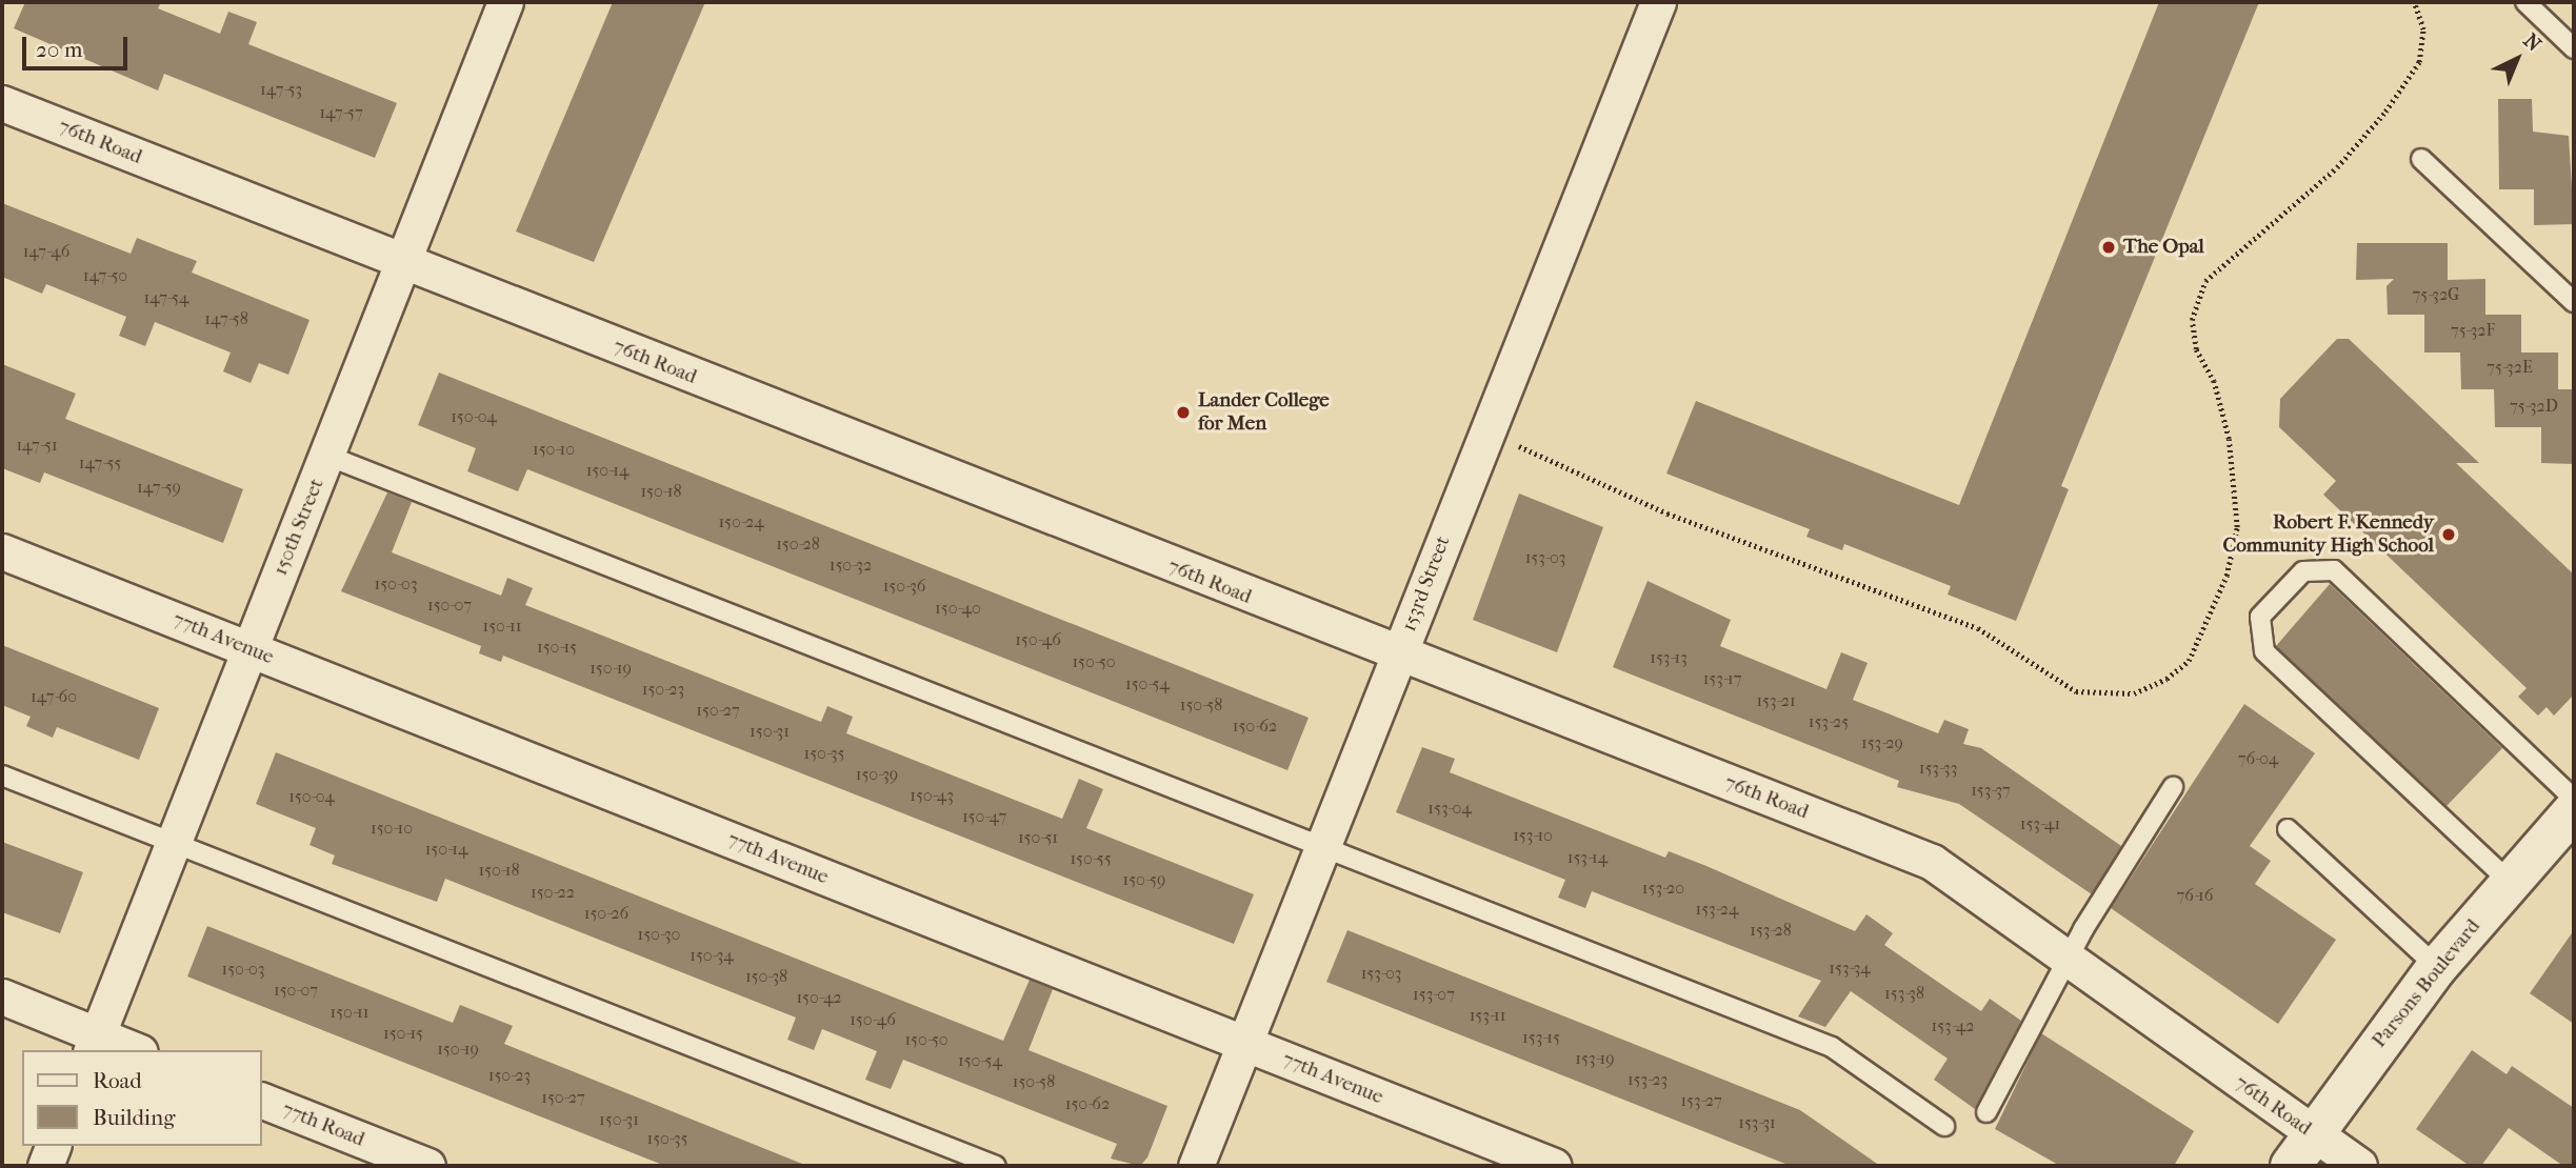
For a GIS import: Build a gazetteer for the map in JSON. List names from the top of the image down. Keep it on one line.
{"streets":{"main road":["Parsons Boulevard"],"street":["76th Road","150th Street","153rd Street","77th Avenue","77th Road"]},"crossings":[["76th Road","150th Street"],["76th Road","153rd Street"],["76th Road","Parsons Boulevard"],["150th Street","77th Avenue"],["153rd Street","77th Avenue"]],"places":["The Opal","Lander College for Men","Robert F. Kennedy Community High School"],"house_numbers":["147-53","147-57","147-46","147-50","75-32G","147-54","147-58","75-32F","75-32E","75-32D","150-04","147-51","150-10","147-55","150-14","147-59","150-18","150-24","150-28","153-03","150-32","150-03","150-36","150-07","150-40","150-11","150-46","150-15","153-13","150-50","150-19","153-17","150-54","150-23","147-60","153-21","150-58","150-27","153-25","150-62","150-31","153-29","150-35","76-04","153-33","150-39","153-37","150-43","150-04","153-04","150-47","153-41","150-10","153-10","150-51","150-14","153-14","150-55","150-18","150-59","153-20","150-22","76-16","153-24","150-26","153-28","150-30","150-34","153-34","150-03","153-03","150-38","150-07","153-38","153-07","150-42","150-11","153-11","150-46","153-42","150-15","153-15","150-50","150-19","153-19","150-54","150-23","153-23","150-58","150-27","153-27","150-62","150-31","153-31","150-35"],"legend":["Road","Building"],"scale_bar":"20 m","north":"top right"}
